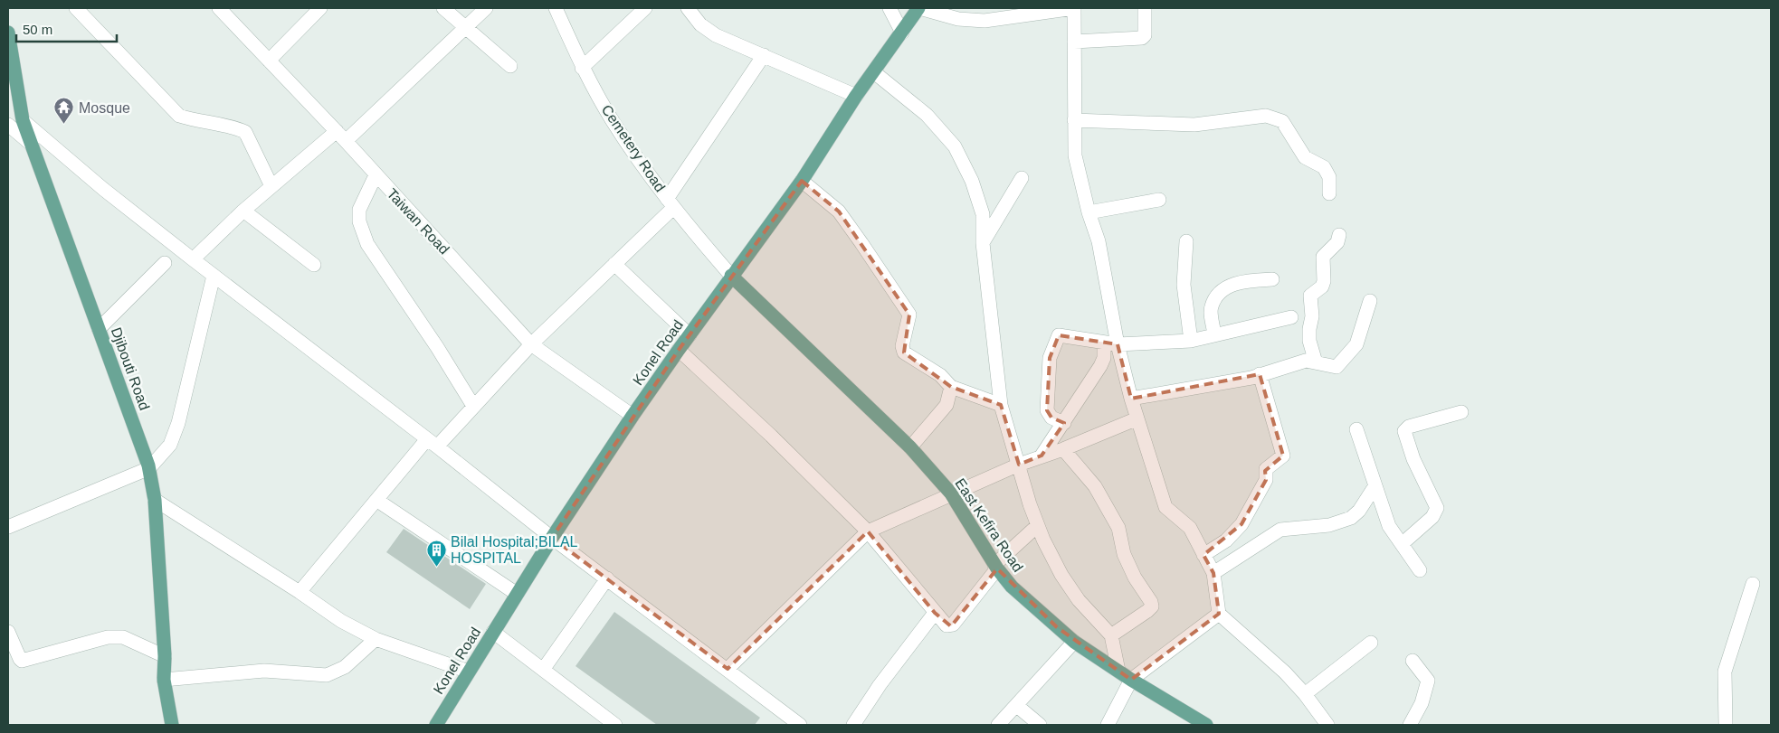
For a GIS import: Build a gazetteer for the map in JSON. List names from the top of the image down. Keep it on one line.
{"streets":{"main road":["Konel Road","Djibouti Road","East Kefira Road"],"street":["Cemetery Road","Taiwan Road"]},"crossings":[["Cemetery Road","Konel Road"],["Cemetery Road","East Kefira Road"],["Taiwan Road","Konel Road"],["Konel Road","East Kefira Road"]],"places":{"temple":["Mosque"],"building":["Bilal Hospital;BILAL HOSPITAL"]},"scale_bar":"50 m"}
